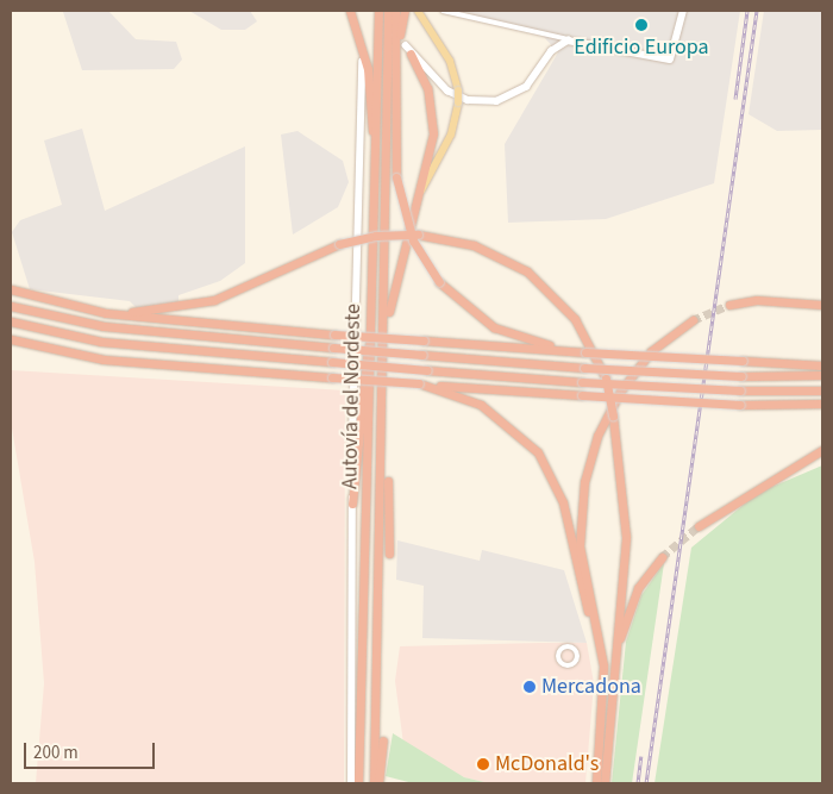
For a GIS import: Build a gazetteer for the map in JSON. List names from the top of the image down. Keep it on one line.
{"streets":{"highway":["Autovía del Nordeste"]},"places":["Edificio Europa","Mercadona","McDonald's"],"scale_bar":"200 m"}
